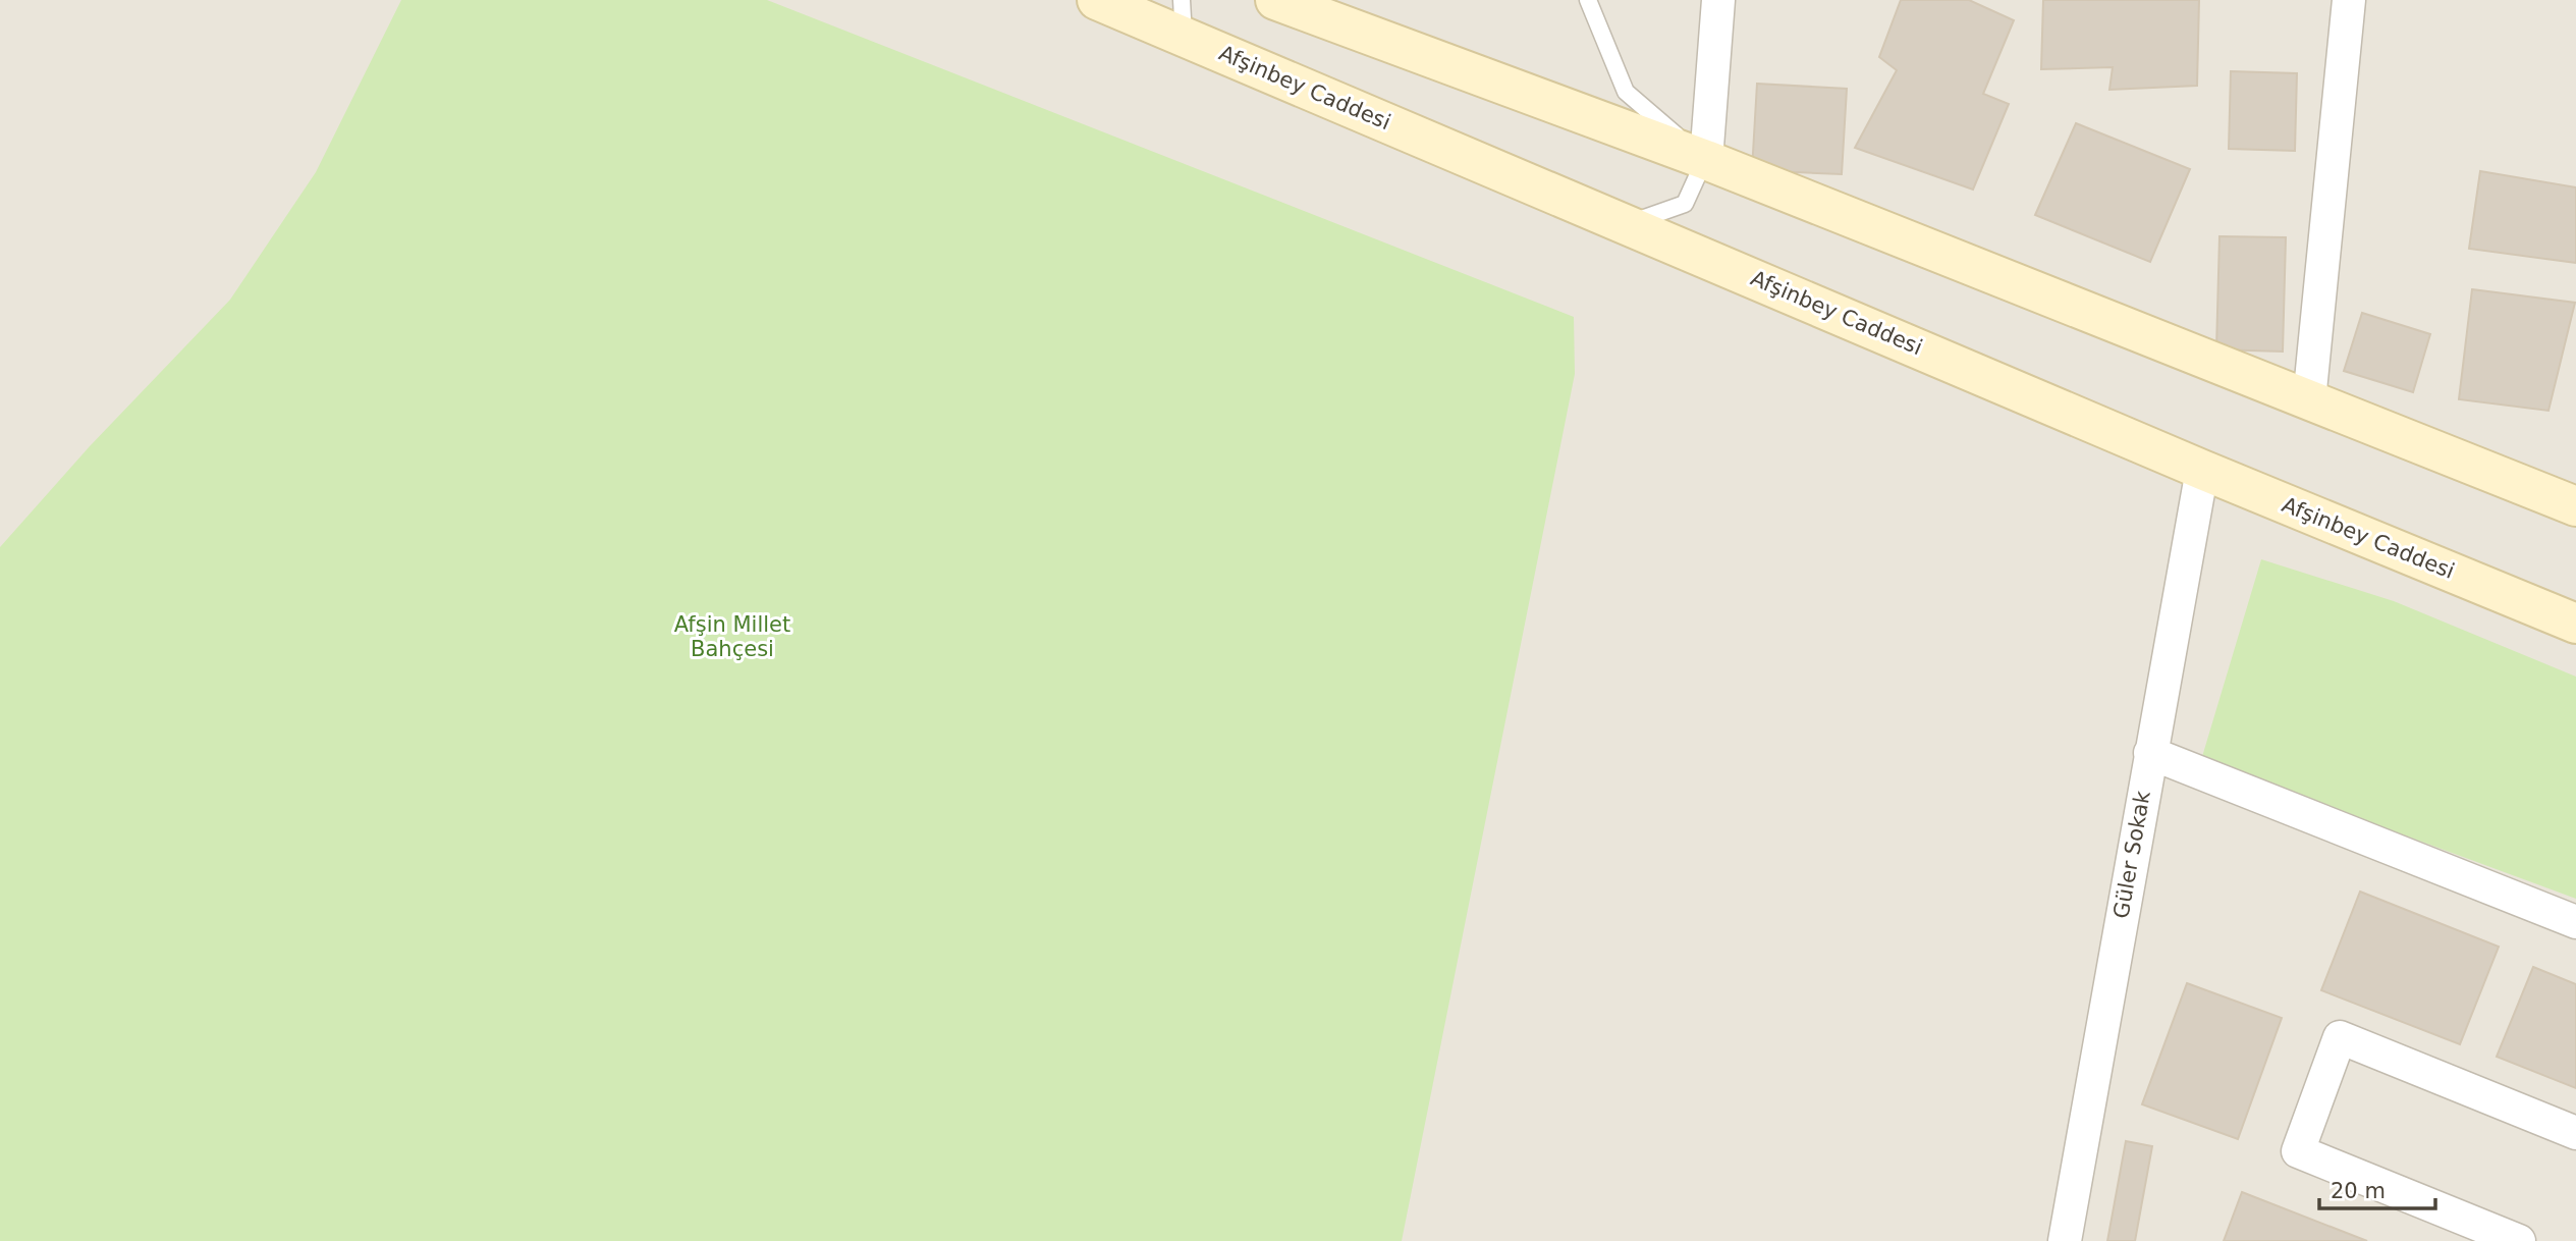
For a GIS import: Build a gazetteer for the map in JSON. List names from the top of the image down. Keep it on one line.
{"streets":{"main road":["Afşinbey Caddesi"],"street":["Güler Sokak"]},"crossings":[["Afşinbey Caddesi","Güler Sokak"]],"parks":["Afşin Millet Bahçesi"],"scale_bar":"20 m"}
